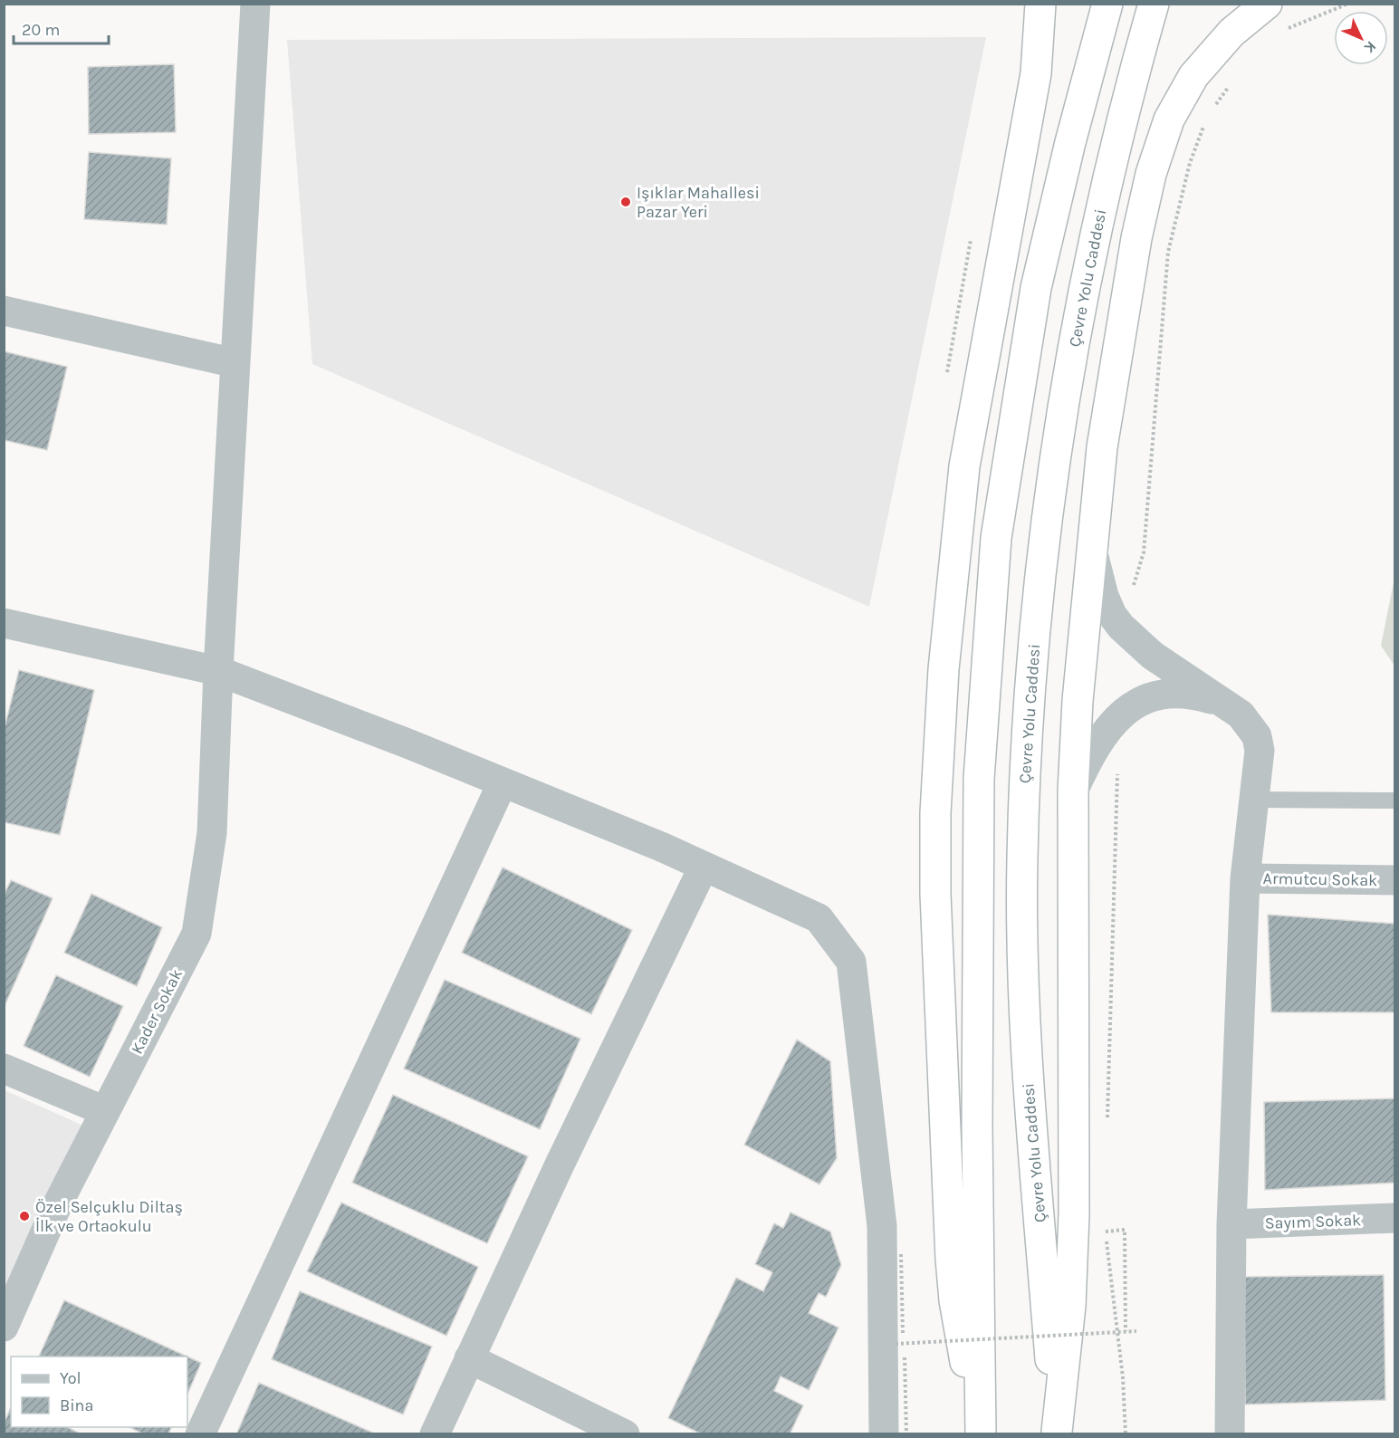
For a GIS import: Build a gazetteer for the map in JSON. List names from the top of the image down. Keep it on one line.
{"streets":{"highway":["Çevre Yolu Caddesi"],"street":["Armutcu Sokak","Kader Sokak","Sayım Sokak"]},"places":["Işıklar Mahallesi Pazar Yeri","Özel Selçuklu Diltaş İlk ve Ortaokulu"],"legend":["Yol","Bina"],"scale_bar":"20 m","north":"bottom right"}
